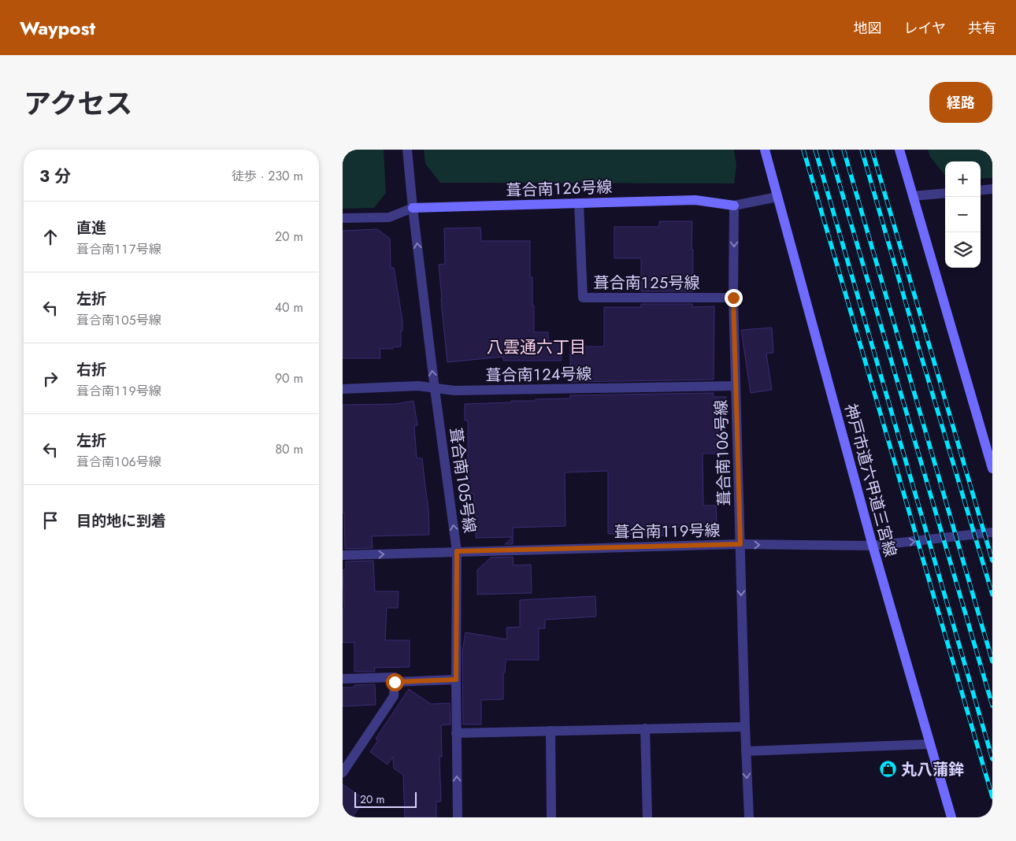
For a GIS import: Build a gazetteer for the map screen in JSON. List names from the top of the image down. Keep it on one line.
{"streets":{"street":["葺合南１２６号線","葺合南１２５号線","葺合南１２４号線","葺合南１０６号線","葺合南１０５号線","神戸市道六甲道三宮線","葺合南１１９号線"]},"crossings":[["葺合南１２６号線","葺合南１２５号線"],["葺合南１２６号線","葺合南１０６号線"],["葺合南１２６号線","葺合南１０５号線"],["葺合南１２６号線","神戸市道六甲道三宮線"],["葺合南１２５号線","葺合南１０６号線"],["葺合南１２４号線","葺合南１０６号線"],["葺合南１２４号線","葺合南１０５号線"],["葺合南１０６号線","葺合南１１９号線"],["葺合南１０５号線","葺合南１１９号線"],["神戸市道六甲道三宮線","葺合南１１９号線"]],"one_way":["葺合南１０６号線","葺合南１０５号線","葺合南１１９号線"],"districts":["八雲通六丁目"],"places":{"shop":["丸八蒲鉾"]},"scale_bar":"20 m","page":{"header":"Waypost","nav":["地図","レイヤ","共有"],"title":"アクセス","buttons":"経路","heading":["3 分","徒歩 · 230 m"],"map_buttons":["+","−"],"list":[["直進","葺合南１１７号線","20 m"],["左折","葺合南１０５号線","40 m"],["右折","葺合南１１９号線","90 m"],["左折","葺合南１０６号線","80 m"],"目的地に到着"],"scale":"20 m"}}
